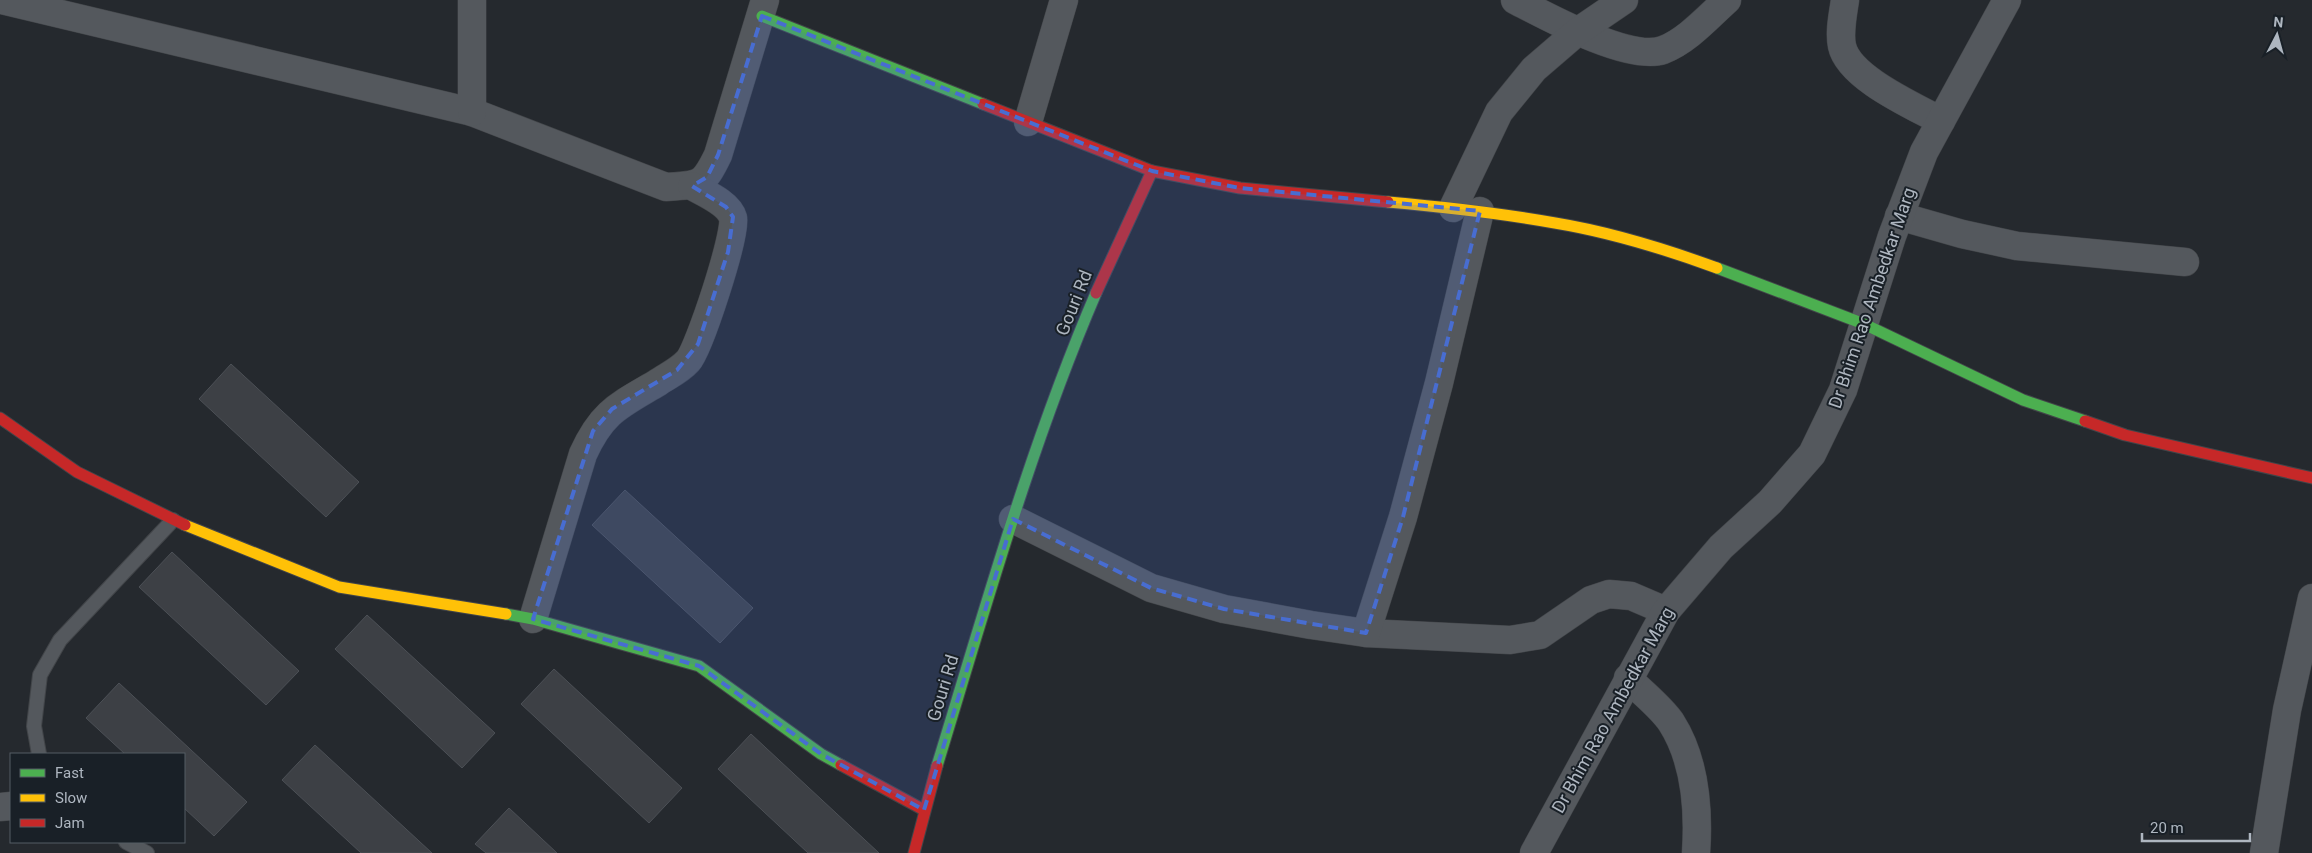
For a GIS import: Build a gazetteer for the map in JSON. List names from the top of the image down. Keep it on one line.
{"streets":{"street":["Dr Bhim Rao Ambedkar Marg","Gouri Rd"]},"legend":["Fast","Slow","Jam"],"scale_bar":"20 m","north":"top"}
